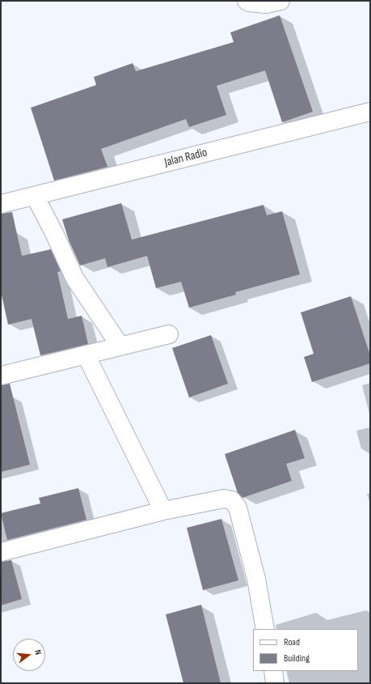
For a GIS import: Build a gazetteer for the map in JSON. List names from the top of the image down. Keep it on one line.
{"streets":{"street":["Jalan Radio"]},"legend":["Road","Building"],"north":"right"}
